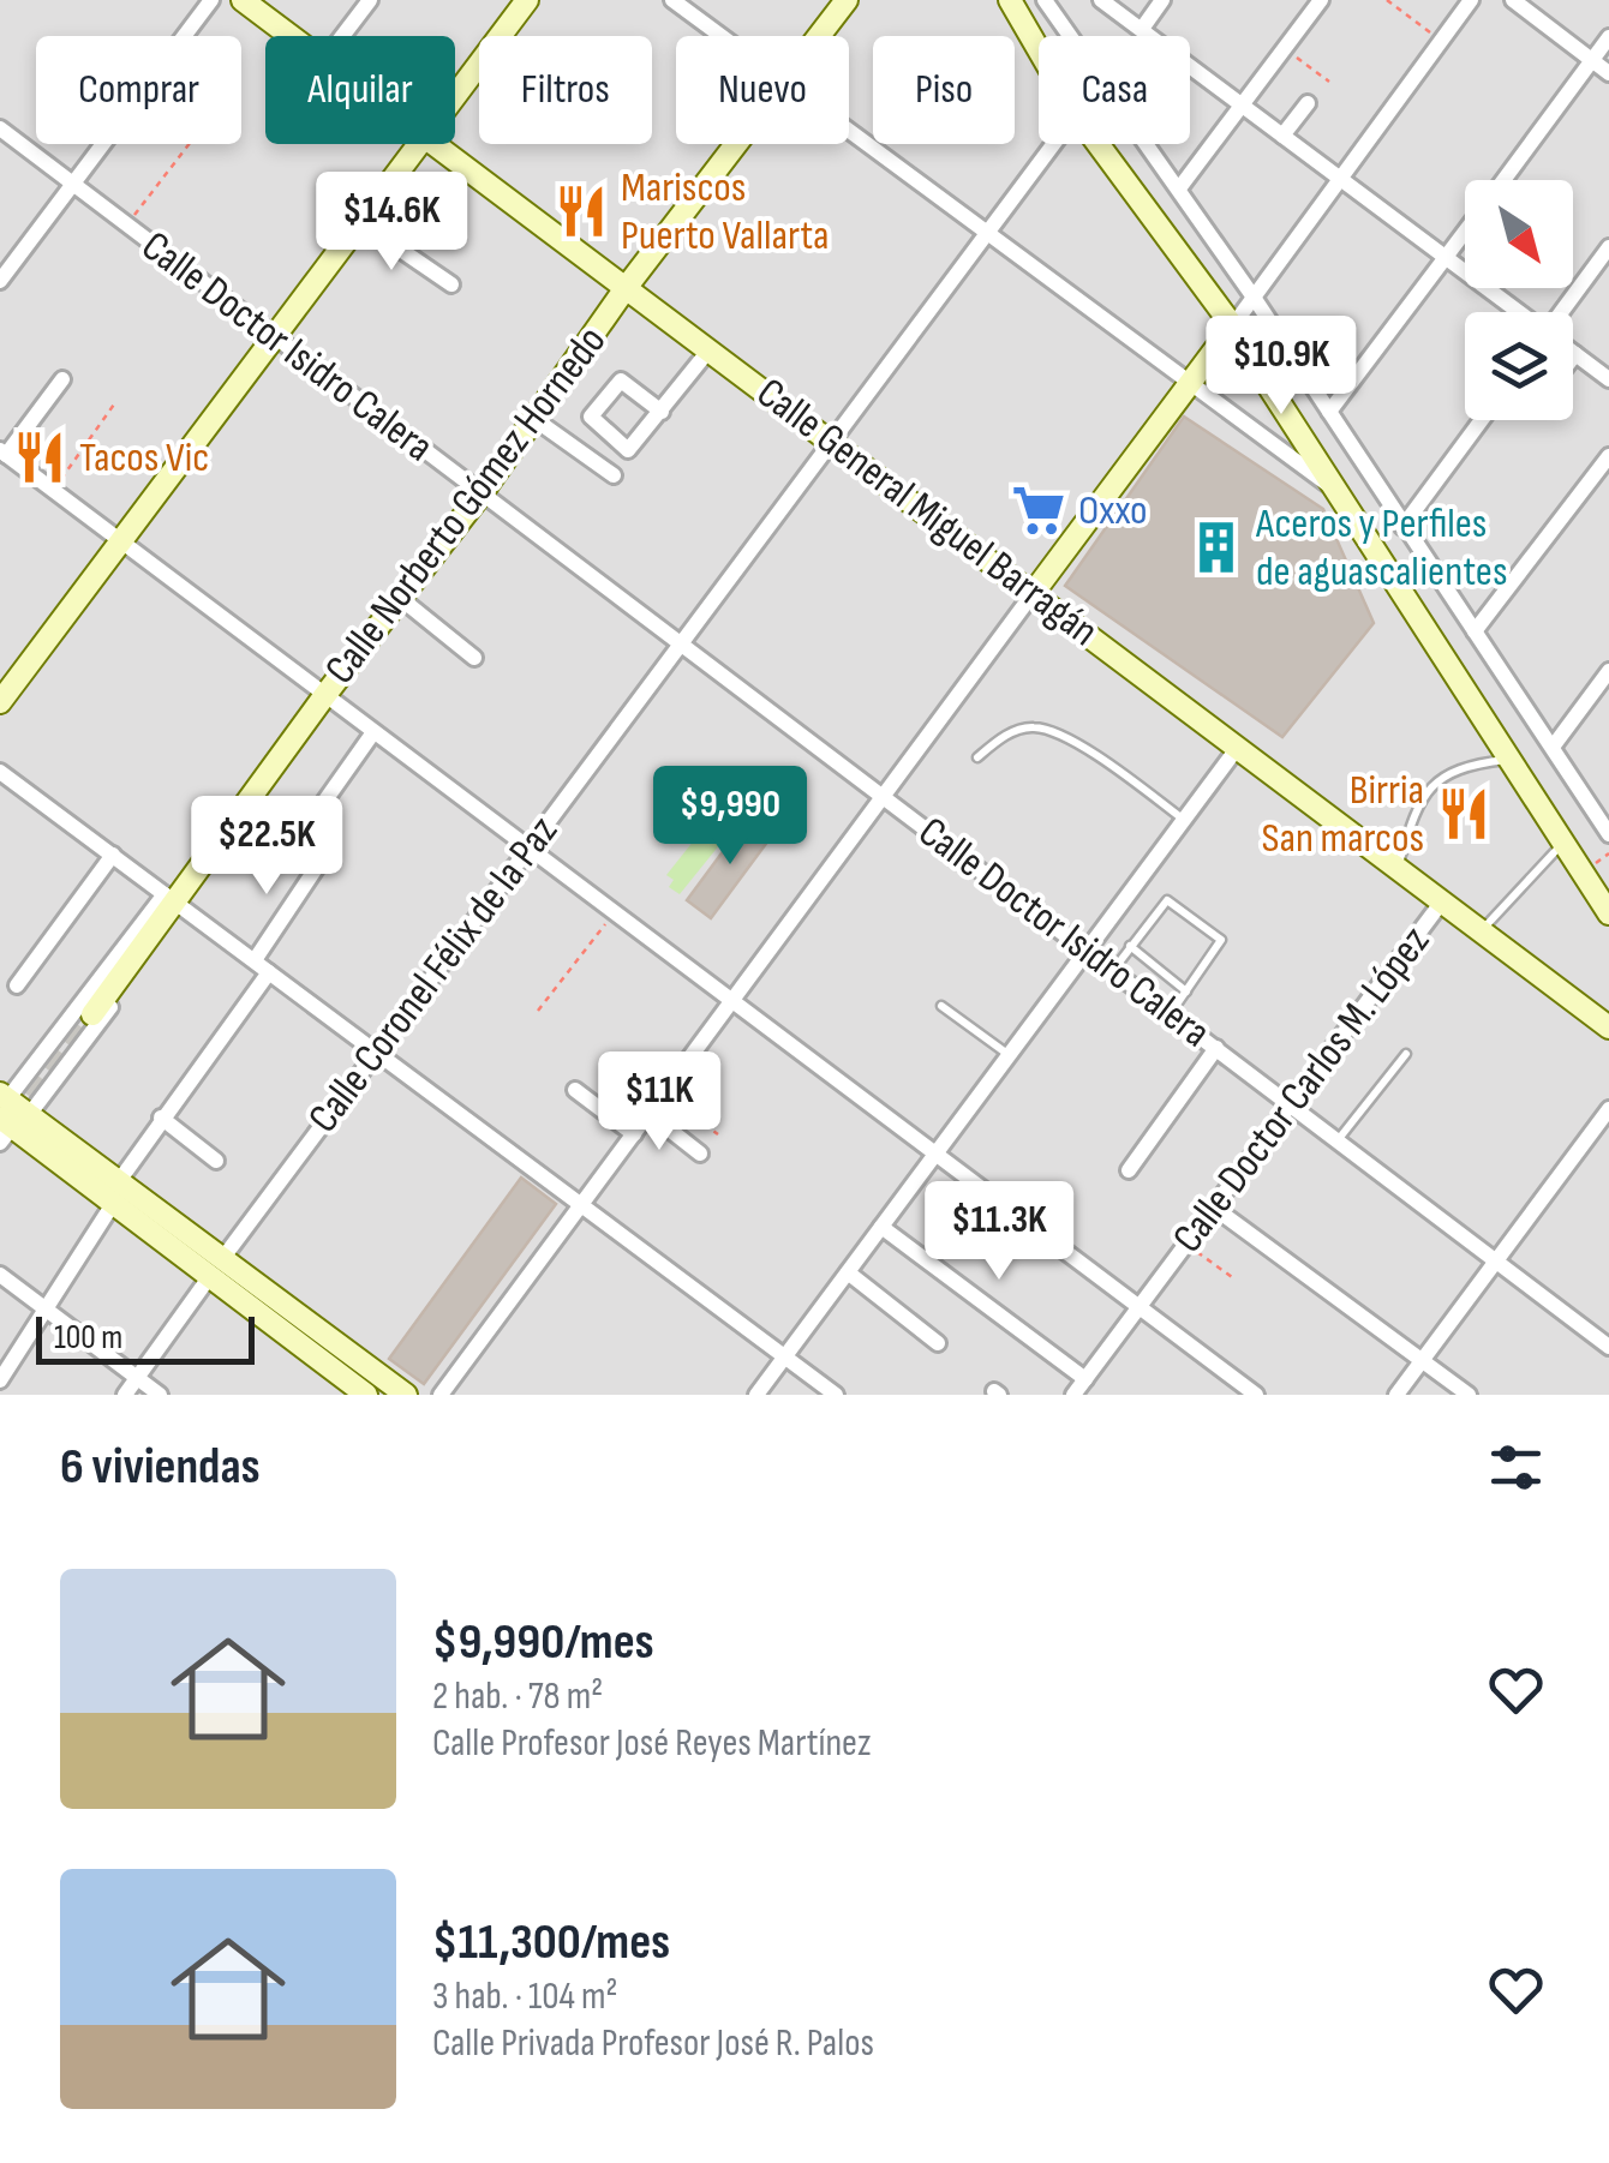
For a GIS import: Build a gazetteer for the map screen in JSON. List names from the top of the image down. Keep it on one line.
{"streets":{"main road":["Calle Norberto Gómez Hornedo","Calle General Miguel Barragán"],"street":["Calle Doctor Isidro Calera","Calle Coronel Félix de la Paz","Calle Doctor Carlos M. López"]},"crossings":[["Calle Doctor Isidro Calera","Calle Norberto Gómez Hornedo"],["Calle Doctor Isidro Calera","Calle Coronel Félix de la Paz"],["Calle Doctor Isidro Calera","Calle Doctor Carlos M. López"],["Calle Norberto Gómez Hornedo","Calle General Miguel Barragán"],["Calle General Miguel Barragán","Calle Coronel Félix de la Paz"],["Calle General Miguel Barragán","Calle Doctor Carlos M. López"]],"places":{"restaurant":["Mariscos Puerto Vallarta","Tacos Vic","Birria San marcos"],"supermarket":["Oxxo"],"building":["Aceros y Perfiles de aguascalientes"]},"scale_bar":"100 m","north":"bottom right","page":{"chip":["Comprar","Alquilar","Filtros","Nuevo","Piso","Casa"],"price":["$14.6K","$10.9K","$9,990","$22.5K","$11K","$11.3K"],"scale":"100 m","heading":"6 viviendas","list":[{"name":"$9,990/mes","note":"2 hab. · 78 m² · Calle Profesor José Reyes Martínez"},{"name":"$11,300/mes","note":"3 hab. · 104 m² · Calle Privada Profesor José R. Palos"}]}}
